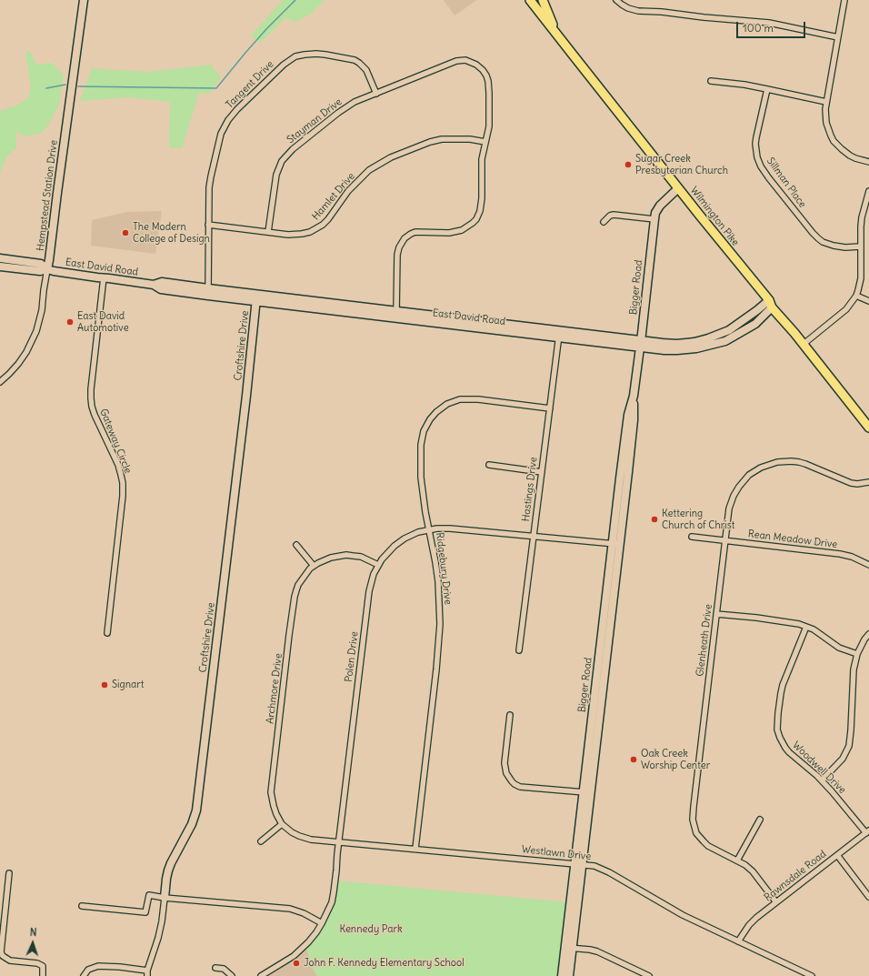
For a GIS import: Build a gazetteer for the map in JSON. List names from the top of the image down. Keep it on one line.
{"streets":{"main road":["Wilmington Pike"],"street":["Tangent Drive","Stayman Drive","Sillman Place","Hempstead Station Drive","Hamlet Drive","East David Road","Bigger Road","Croftshire Drive","Gateway Circle","Hastings Drive","Rean Meadow Drive","Ridgebury Drive","Glenheath Drive","Polen Drive","Archmore Drive","Woodwell Drive","Westlawn Drive","Rawnsdale Road"]},"crossings":[["Tangent Drive","Stayman Drive"],["Tangent Drive","Hamlet Drive"],["Tangent Drive","East David Road"],["Stayman Drive","Hamlet Drive"],["Hempstead Station Drive","East David Road"],["Wilmington Pike","East David Road"],["Wilmington Pike","Bigger Road"],["East David Road","Bigger Road"],["East David Road","Croftshire Drive"],["East David Road","Gateway Circle"],["East David Road","Hastings Drive"],["Bigger Road","Polen Drive"],["Bigger Road","Westlawn Drive"],["Hastings Drive","Ridgebury Drive"],["Hastings Drive","Polen Drive"],["Rean Meadow Drive","Glenheath Drive"],["Ridgebury Drive","Polen Drive"],["Ridgebury Drive","Westlawn Drive"],["Glenheath Drive","Rawnsdale Road"],["Polen Drive","Archmore Drive"],["Polen Drive","Westlawn Drive"],["Woodwell Drive","Rawnsdale Road"],["Westlawn Drive","Rawnsdale Road"]],"parks":["Kennedy Park"],"places":["Sugar Creek Presbyterian Church","The Modern College of Design","East David Automotive","Kettering Church of Christ","Signart","Oak Creek Worship Center","John F. Kennedy Elementary School"],"scale_bar":"100 m","north":"top"}
